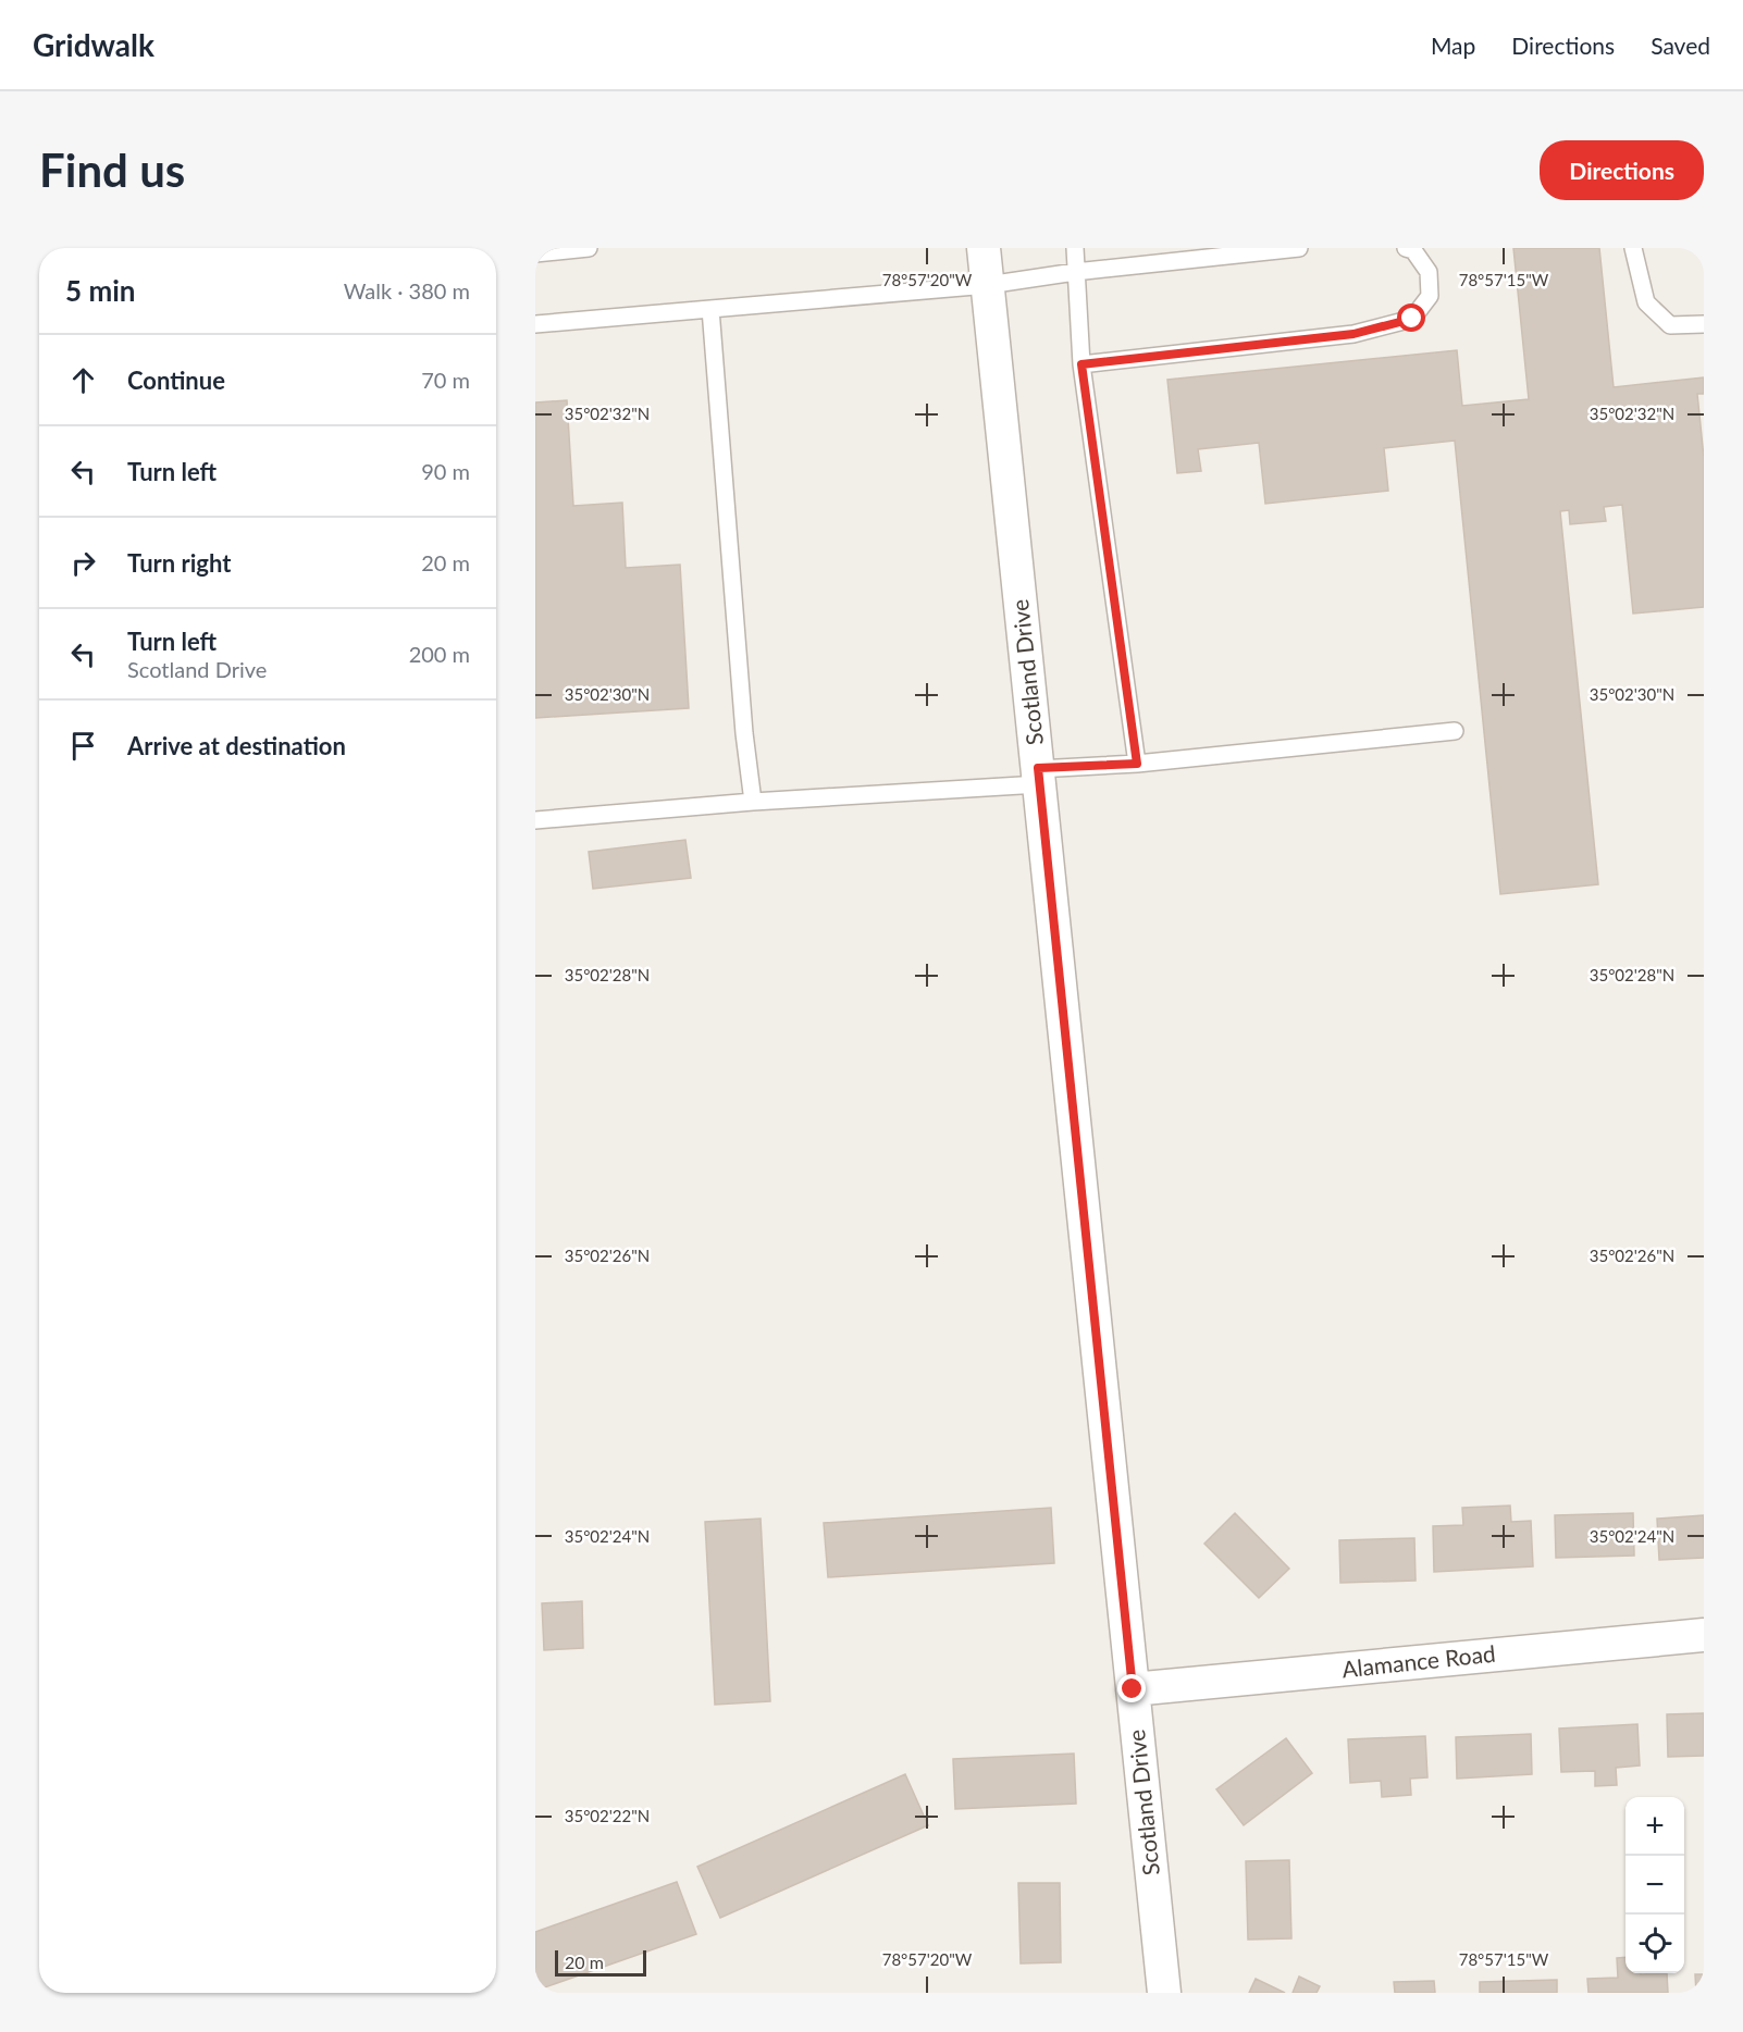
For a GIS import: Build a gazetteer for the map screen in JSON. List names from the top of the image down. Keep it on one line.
{"streets":{"street":["Scotland Drive","Alamance Road"]},"crossings":[["Scotland Drive","Alamance Road"]],"scale_bar":"20 m","page":{"header":"Gridwalk","nav":["Map","Directions","Saved"],"buttons":"Directions","title":"Find us","heading":["5 min","Walk · 380 m"],"list":[["Continue","70 m"],["Turn left","90 m"],["Turn right","20 m"],["Turn left","Scotland Drive","200 m"],"Arrive at destination"],"map_buttons":["+","−"],"scale":"20 m"},"coordinates":["78°57'20\"W","78°57'15\"W","35°02'32\"N","35°02'30\"N","35°02'28\"N","35°02'26\"N","35°02'24\"N","35°02'22\"N"]}
